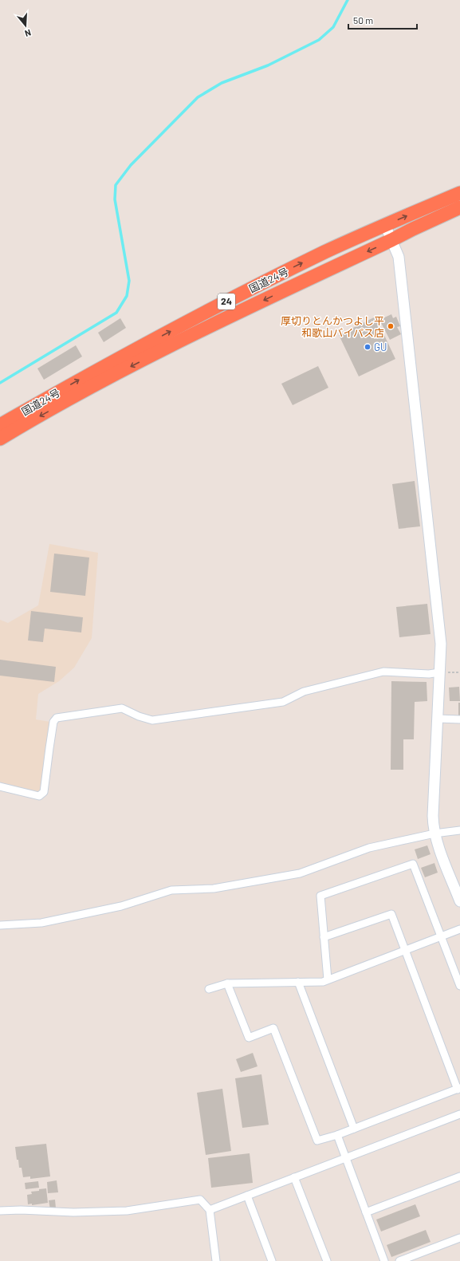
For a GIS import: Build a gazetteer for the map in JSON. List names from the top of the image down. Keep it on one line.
{"streets":{"highway":["国道24号","24"]},"places":["厚切りとんかつよし平 和歌山バイパス店","GU"],"scale_bar":"50 m","north":"bottom"}
